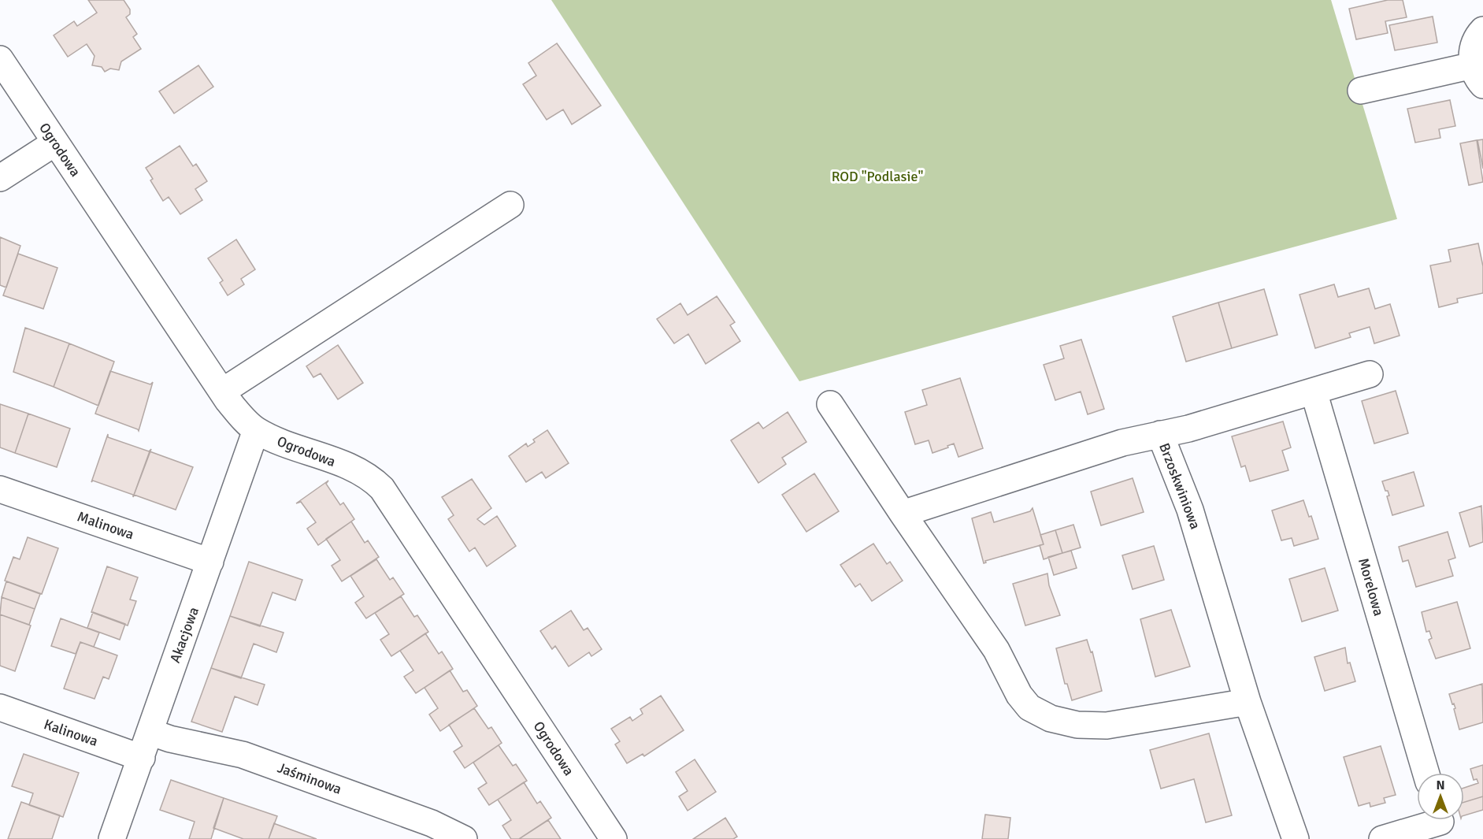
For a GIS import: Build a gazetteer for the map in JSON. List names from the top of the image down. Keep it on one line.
{"streets":{"street":["Ogrodowa","Brzoskwiniowa","Malinowa","Morelowa","Akacjowa","Kalinowa","Jaśminowa"]},"crossings":[["Ogrodowa","Akacjowa"],["Malinowa","Akacjowa"],["Akacjowa","Kalinowa"],["Akacjowa","Jaśminowa"]],"parks":["ROD \"Podlasie\""],"north":"top"}
